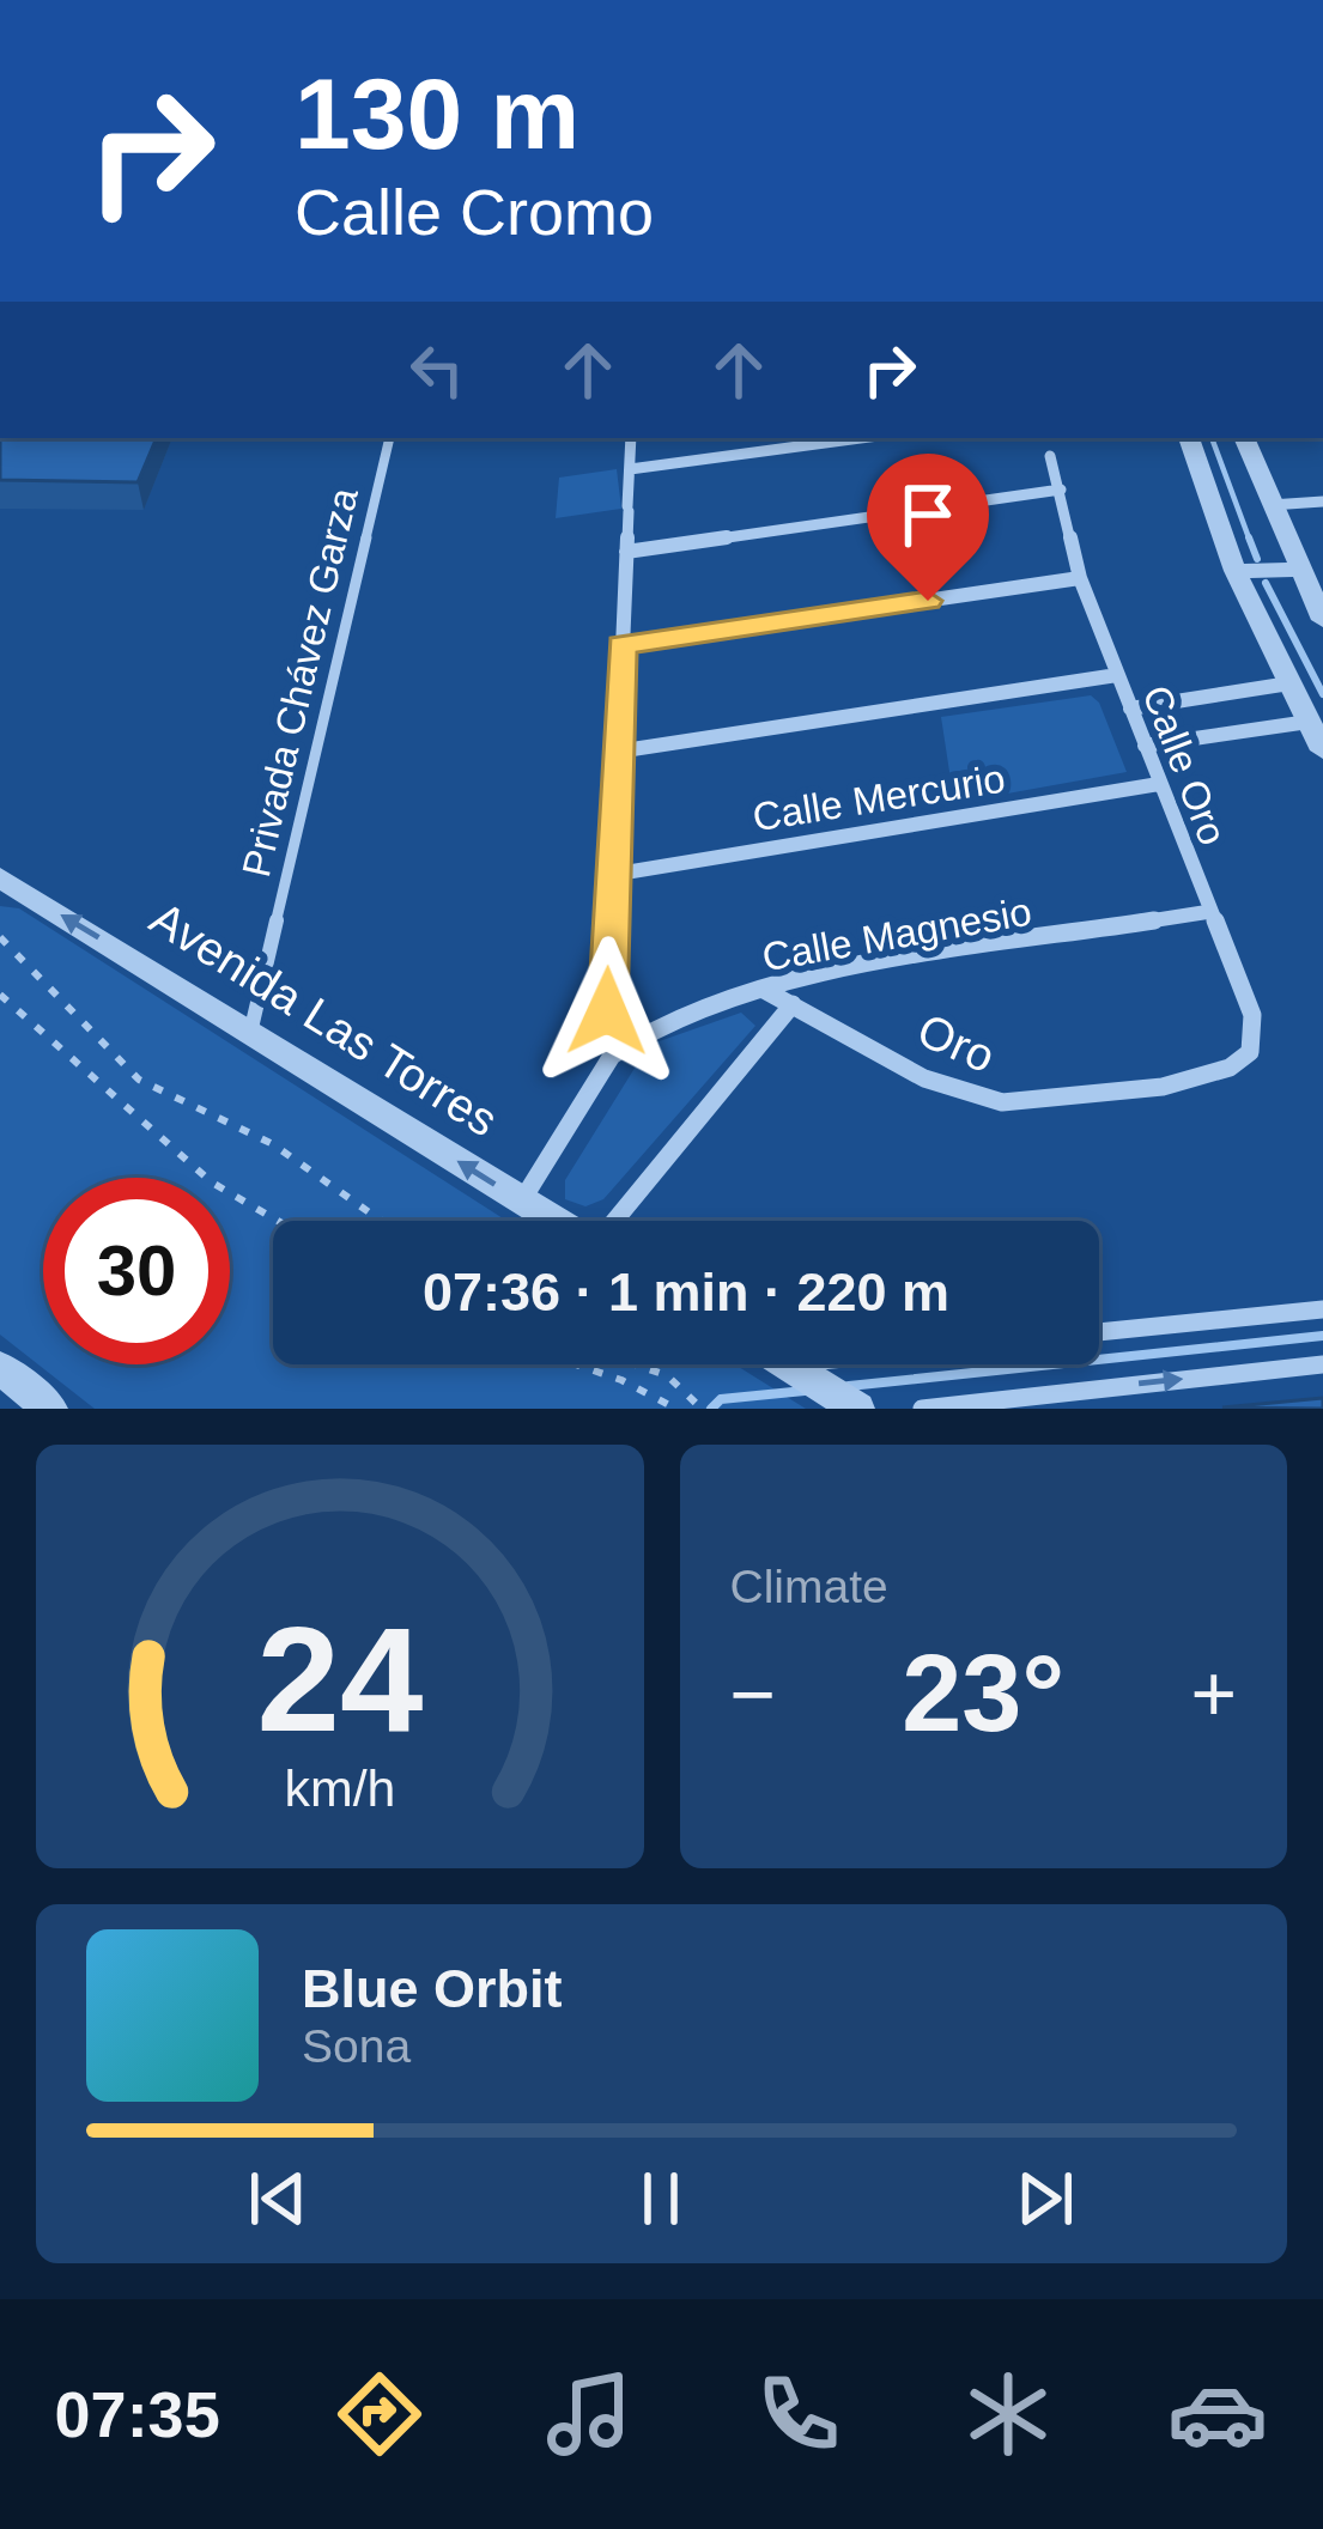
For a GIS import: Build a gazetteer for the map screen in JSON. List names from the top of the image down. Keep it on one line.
{"streets":{"street":["Calle Oro","Calle Mercurio","Calle Magnesio","Avenida Las Torres","Oro"],"lane":["Privada Chávez Garza"]},"crossings":[["Privada Chávez Garza","Avenida Las Torres"],["Calle Oro","Calle Mercurio"],["Calle Oro","Calle Magnesio"],["Calle Oro","Oro"],["Calle Magnesio","Oro"]],"one_way":["Avenida Las Torres"],"page":{"turn":["130 m","Calle Cromo"],"limit":"30","trip":"07:36 · 1 min · 220 m","tile":"Climate","heat":["−","23°","+"],"song":["Blue Orbit","Sona"],"tabs":"07:35","gauge":["24","km/h"]}}
